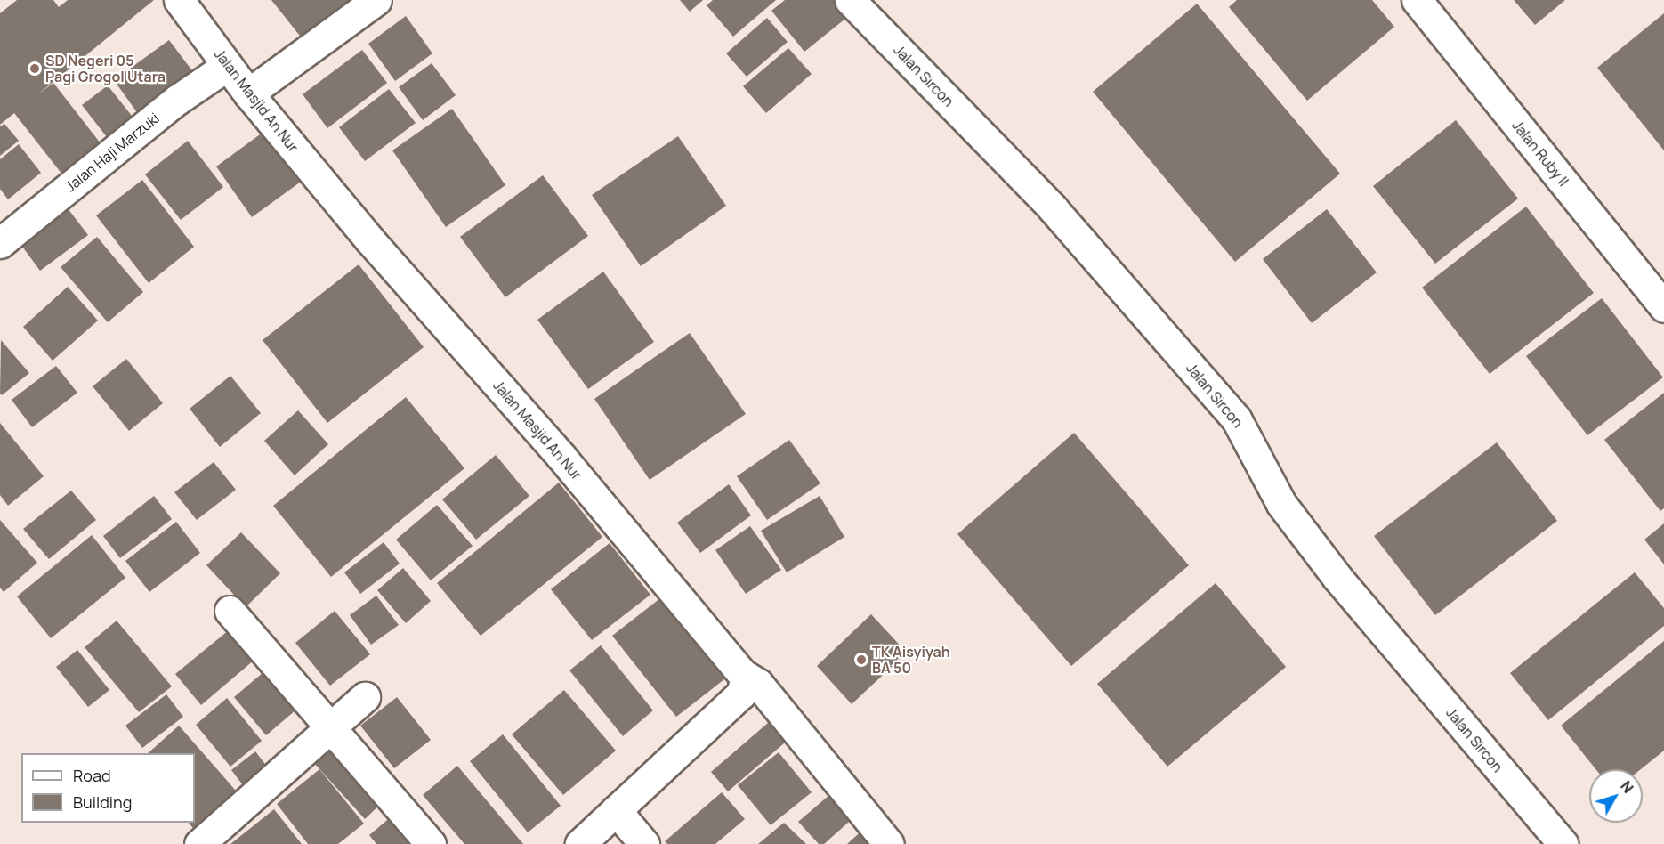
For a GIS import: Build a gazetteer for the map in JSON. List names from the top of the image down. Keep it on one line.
{"streets":{"street":["Jalan Sircon","Jalan Masjid An Nur","Jalan Haji Marzuki","Jalan Ruby II"]},"crossings":[["Jalan Masjid An Nur","Jalan Haji Marzuki"]],"places":["SD Negeri 05 Pagi Grogol Utara","TK Aisyiyah BA 50"],"legend":["Road","Building"],"north":"top right"}
